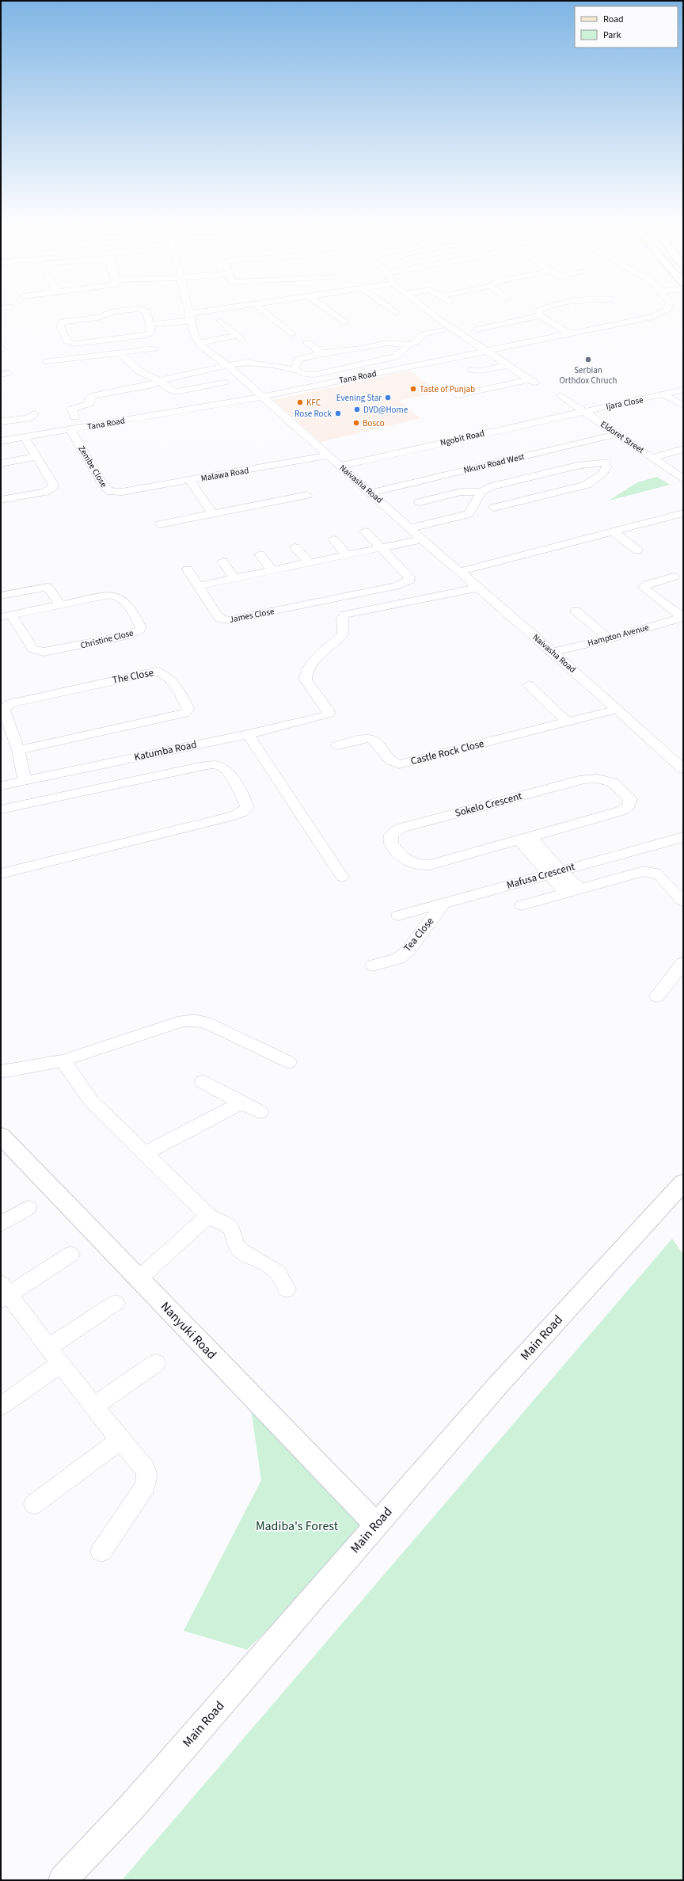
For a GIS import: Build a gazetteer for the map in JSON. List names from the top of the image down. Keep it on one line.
{"streets":{"street":["Tana Road","Ijara Close","Eldoret Street","Ngobit Road","Nkuru Road West","Zembe Close","Malawa Road","Naivasha Road","James Close","Hampton Avenue","Christine Close","The Close","Katumba Road","Castle Rock Close","Sokelo Crescent","Mafusa Crescent","Tea Close","Nanyuki Road","Main Road"]},"crossings":[["Tana Road","Zembe Close"],["Tana Road","Naivasha Road"],["Ijara Close","Eldoret Street"],["Ijara Close","Ngobit Road"],["Eldoret Street","Ngobit Road"],["Eldoret Street","Nkuru Road West"],["Ngobit Road","Naivasha Road"],["Nkuru Road West","Naivasha Road"],["Zembe Close","Malawa Road"],["Malawa Road","Naivasha Road"],["Naivasha Road","Hampton Avenue"],["Naivasha Road","Katumba Road"],["Naivasha Road","Castle Rock Close"],["The Close","Katumba Road"],["Mafusa Crescent","Tea Close"],["Nanyuki Road","Main Road"]],"parks":["Madiba's Forest"],"places":["Serbian Orthdox Chruch","Taste of Punjab","Evening Star","KFC","DVD@Home","Rose Rock","Bosco"],"legend":["Road","Park"]}
